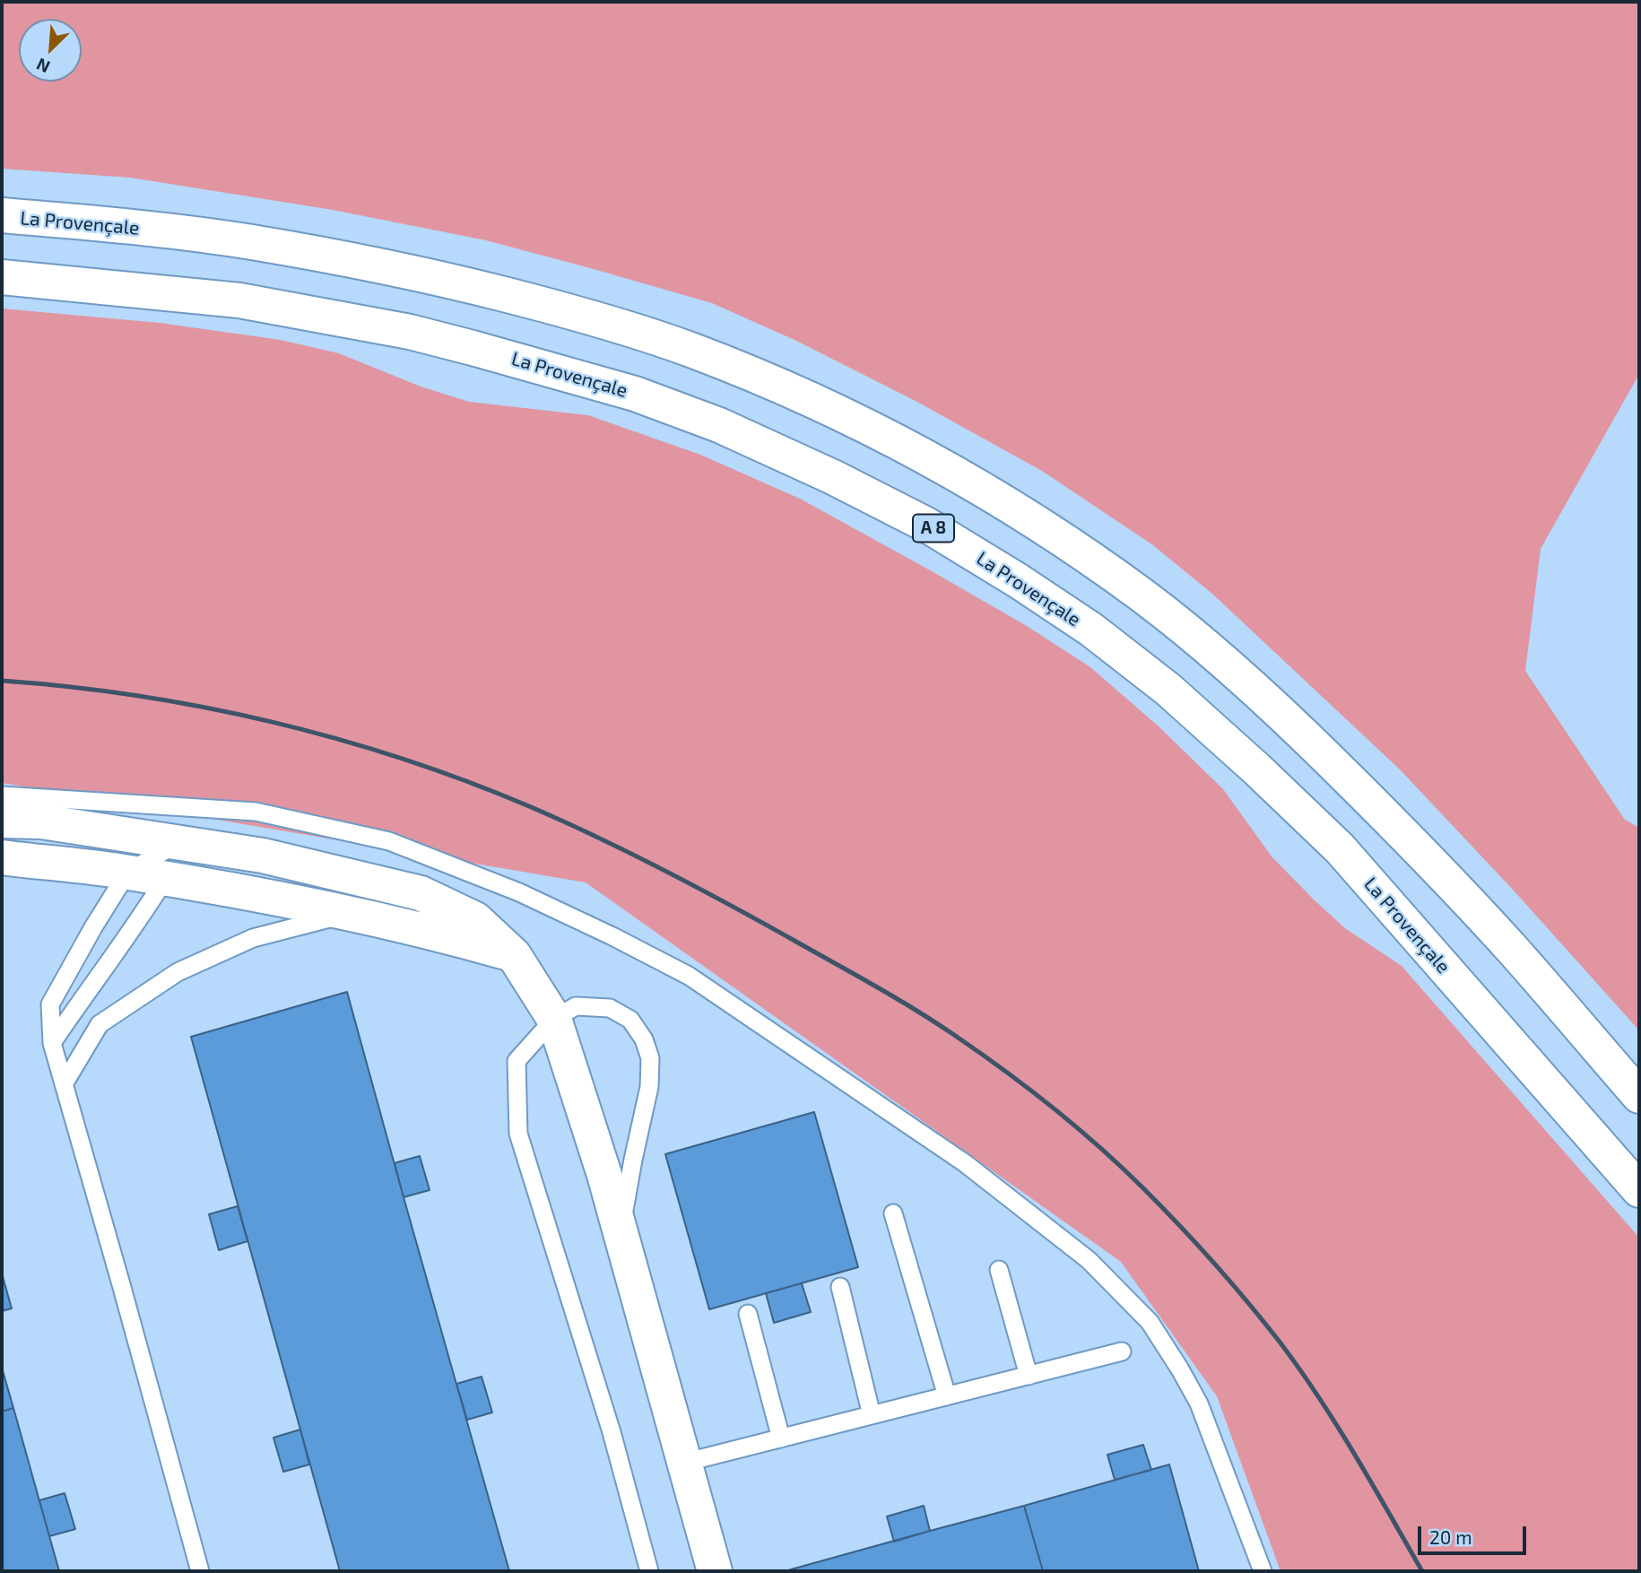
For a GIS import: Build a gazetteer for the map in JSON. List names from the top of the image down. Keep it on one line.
{"streets":{"main road":["La Provençale","A 8"]},"scale_bar":"20 m","north":"bottom left"}
